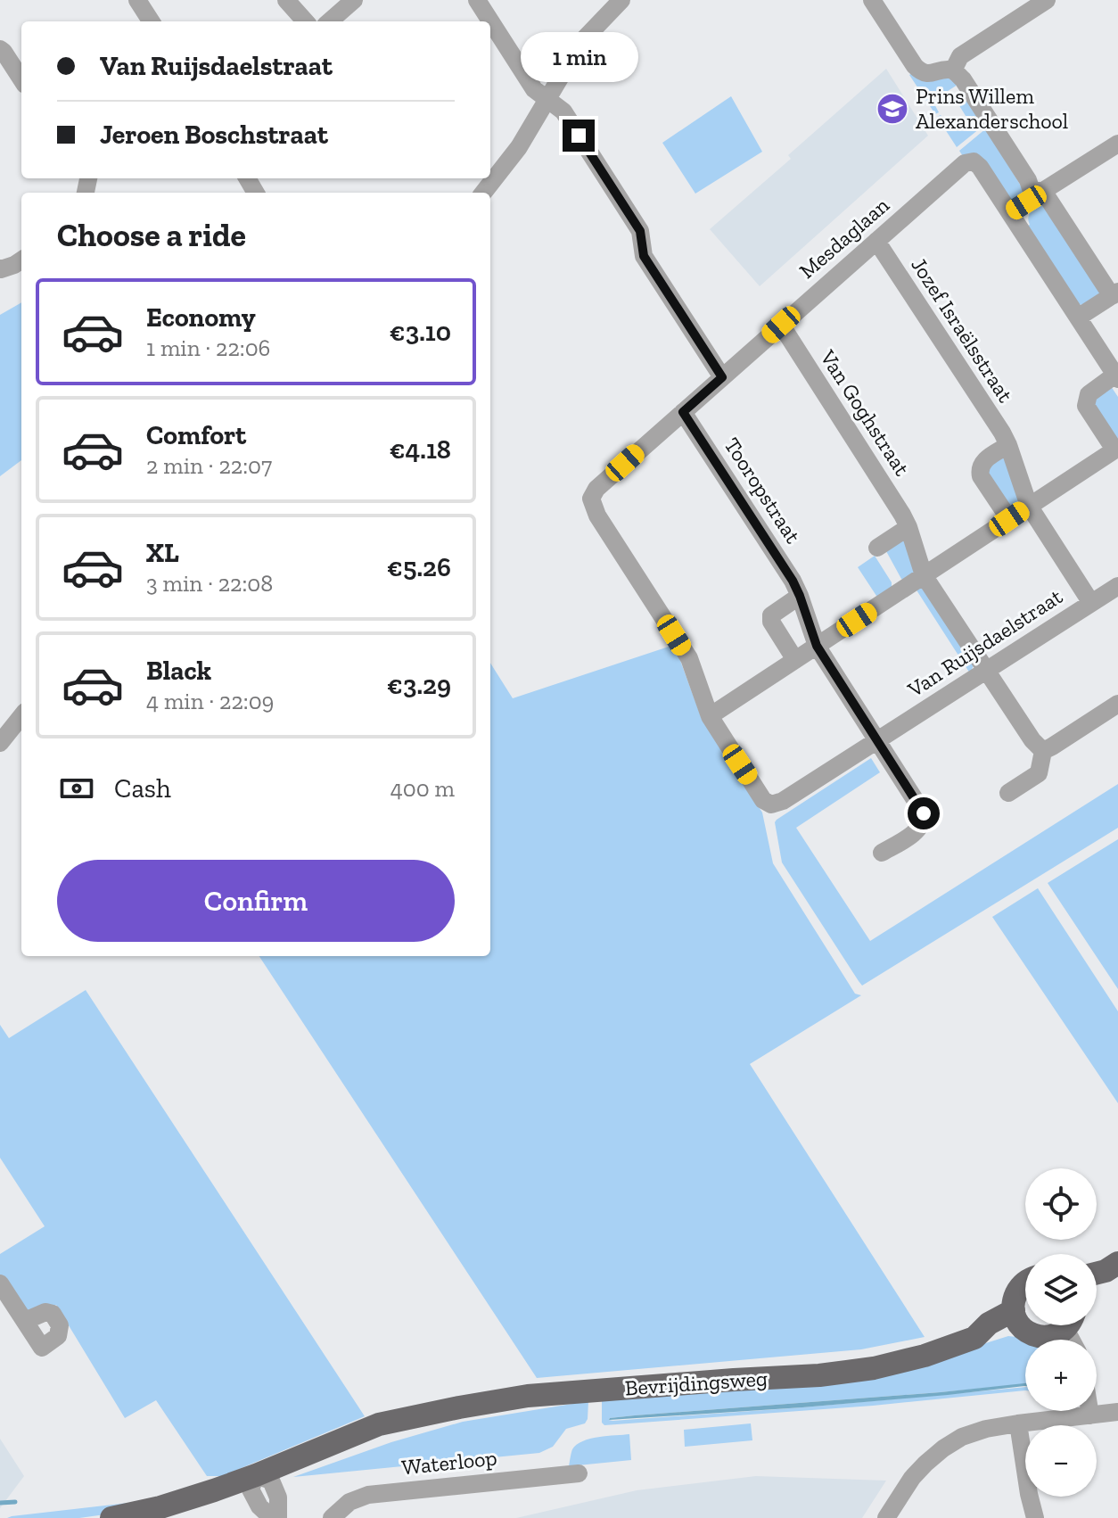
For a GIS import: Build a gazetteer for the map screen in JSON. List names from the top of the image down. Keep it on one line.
{"streets":{"main road":["Bevrijdingsweg"],"street":["Mesdaglaan","Jozef Israëlsstraat","Van Goghstraat","Tooropstraat","Van Ruijsdaelstraat","Waterloop"]},"crossings":[["Mesdaglaan","Jozef Israëlsstraat"],["Mesdaglaan","Van Goghstraat"],["Mesdaglaan","Tooropstraat"],["Mesdaglaan","Van Ruijsdaelstraat"],["Jozef Israëlsstraat","Van Ruijsdaelstraat"],["Van Goghstraat","Van Ruijsdaelstraat"],["Tooropstraat","Van Ruijsdaelstraat"]],"places":{"school or university":["Prins Willem Alexanderschool"]},"page":{"banner":["Van Ruijsdaelstraat","Jeroen Boschstraat"],"bubble":"1 min","heading":"Choose a ride","list":[{"name":"Economy","note":"1 min · 22:06","value":"€3.10"},{"name":"Comfort","note":"2 min · 22:07","value":"€4.18"},{"name":"XL","note":"3 min · 22:08","value":"€5.26"},{"name":"Black","note":"4 min · 22:09","value":"€3.29"}],"pay":["Cash","400 m"],"buttons":"Confirm","map_buttons":["+","−"]}}
